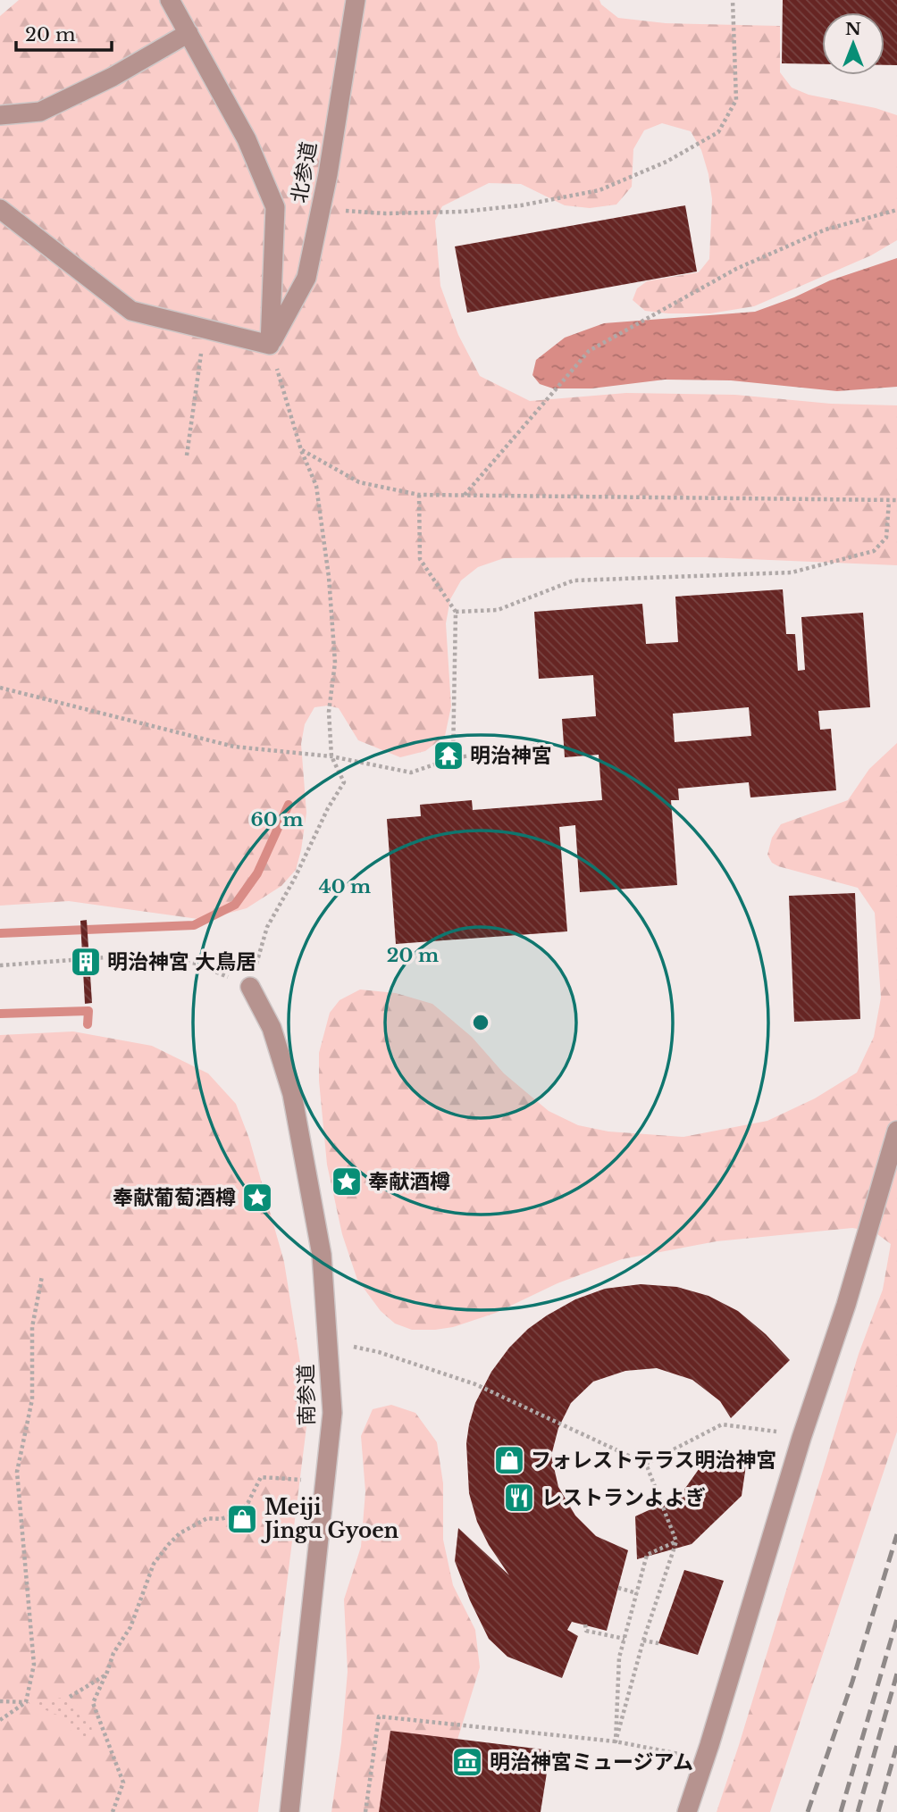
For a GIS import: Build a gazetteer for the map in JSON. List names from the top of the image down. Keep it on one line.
{"streets":{"street":["北参道","南参道"]},"places":{"temple":["明治神宮"],"building":["明治神宮 大鳥居"],"place":["奉献酒樽","奉献葡萄酒樽"],"shop":["フォレストテラス明治神宮","Meiji Jingu Gyoen"],"restaurant":["レストランよよぎ"],"museum":["明治神宮ミュージアム"]},"scale_bar":"20 m","north":"top","rings":["60 m","40 m","20 m"]}
